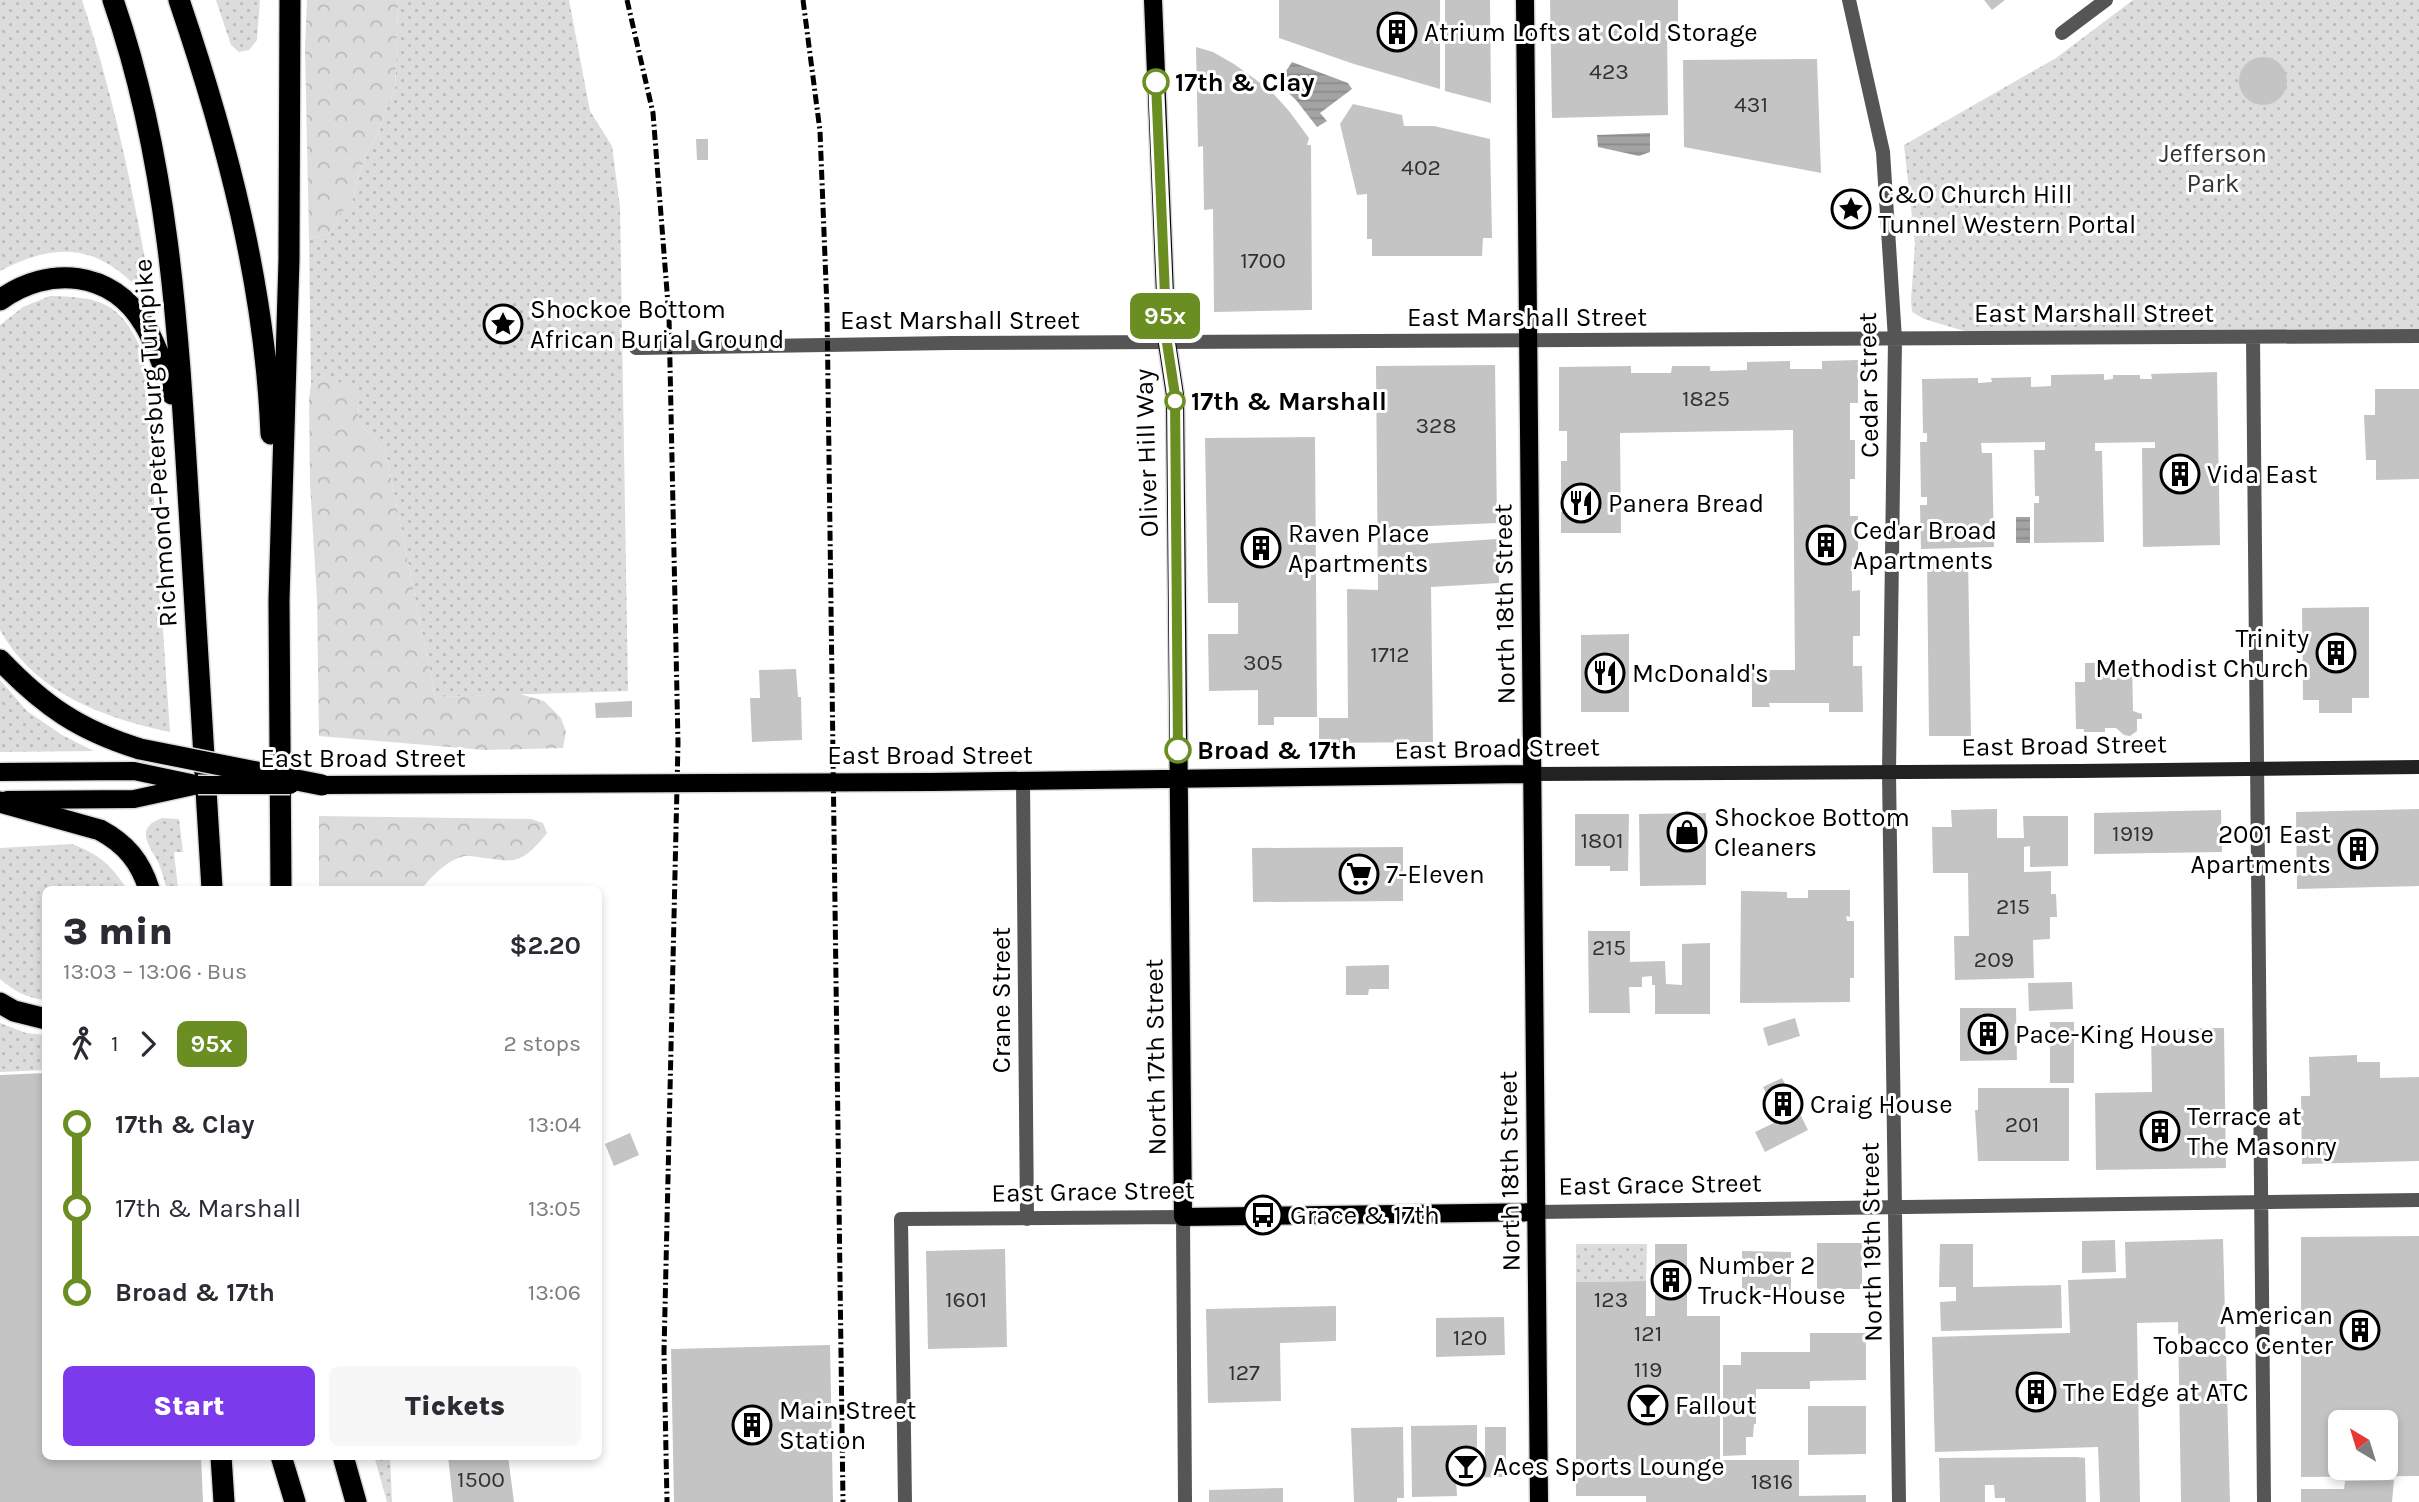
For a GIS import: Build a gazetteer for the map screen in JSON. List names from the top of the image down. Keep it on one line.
{"streets":{"highway":["Richmond-Petersburg Turnpike"],"main road":["Oliver Hill Way","North 18th Street","East Broad Street","North 17th Street","East Grace Street"],"street":["East Marshall Street","Cedar Street","Crane Street","North 19th Street"]},"crossings":[["East Marshall Street","Cedar Street"],["East Marshall Street","Oliver Hill Way"],["East Marshall Street","North 18th Street"],["Cedar Street","East Broad Street"],["Cedar Street","North 19th Street"],["Oliver Hill Way","East Broad Street"],["Oliver Hill Way","North 17th Street"],["North 18th Street","East Broad Street"],["North 18th Street","East Grace Street"],["East Broad Street","Crane Street"],["East Broad Street","North 17th Street"],["East Broad Street","North 19th Street"],["Crane Street","East Grace Street"],["North 17th Street","East Grace Street"],["East Grace Street","North 19th Street"]],"parks":["Jefferson Park"],"places":{"building":["Atrium Lofts at Cold Storage","Vida East","Cedar Broad Apartments","Raven Place Apartments","Trinity Methodist Church","2001 East Apartments","Pace-King House","Craig House","Terrace at The Masonry","Number 2 Truck-House","American Tobacco Center","The Edge at ATC","Main Street Station"],"other":["17th & Clay","17th & Marshall","Broad & 17th"],"place":["C&O Church Hill Tunnel Western Portal","Shockoe Bottom African Burial Ground"],"restaurant":["Panera Bread","McDonald's"],"shop":["Shockoe Bottom Cleaners"],"supermarket":["7-Eleven"],"bus stop":["Grace & 17th"],"bar":["Fallout","Aces Sports Lounge"]},"lines":["bus line 95x"],"house_numbers":["423","431","402","1700","1825","328","1712","305","1919","1801","215","215","209","201","1601","123","121","120","119","127","1500","1816"],"north":"top left","page":{"on_map":"95x","heading":["3 min","13:03 – 13:06 · Bus","$2.20"],"legs":["1","95x","2 stops"],"list":[{"name":"17th & Clay","value":"13:04"},{"name":"17th & Marshall","value":"13:05"},{"name":"Broad & 17th","value":"13:06"}],"buttons":["Start","Tickets"]}}
